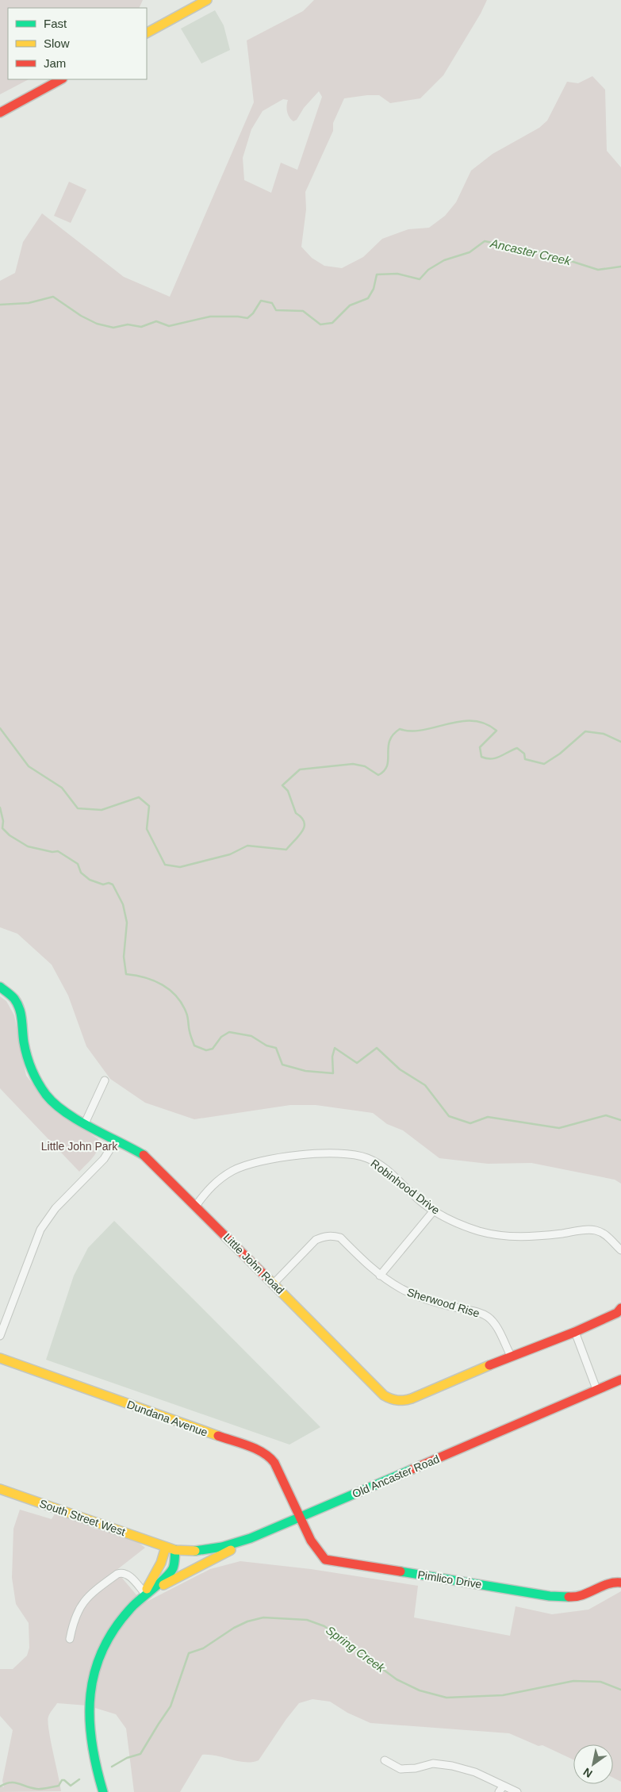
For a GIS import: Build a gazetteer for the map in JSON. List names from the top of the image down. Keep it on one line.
{"streets":{"street":["Robinhood Drive","Little John Road","Sherwood Rise","Dundana Avenue","Old Ancaster Road","South Street West","Pimlico Drive"]},"crossings":[["Robinhood Drive","Little John Road"],["Little John Road","Sherwood Rise"],["Dundana Avenue","Old Ancaster Road"],["Dundana Avenue","Pimlico Drive"],["Old Ancaster Road","South Street West"],["Old Ancaster Road","Pimlico Drive"]],"water":["Ancaster Creek","Spring Creek"],"parks":["Little John Park"],"legend":["Fast","Slow","Jam"],"north":"bottom left"}
